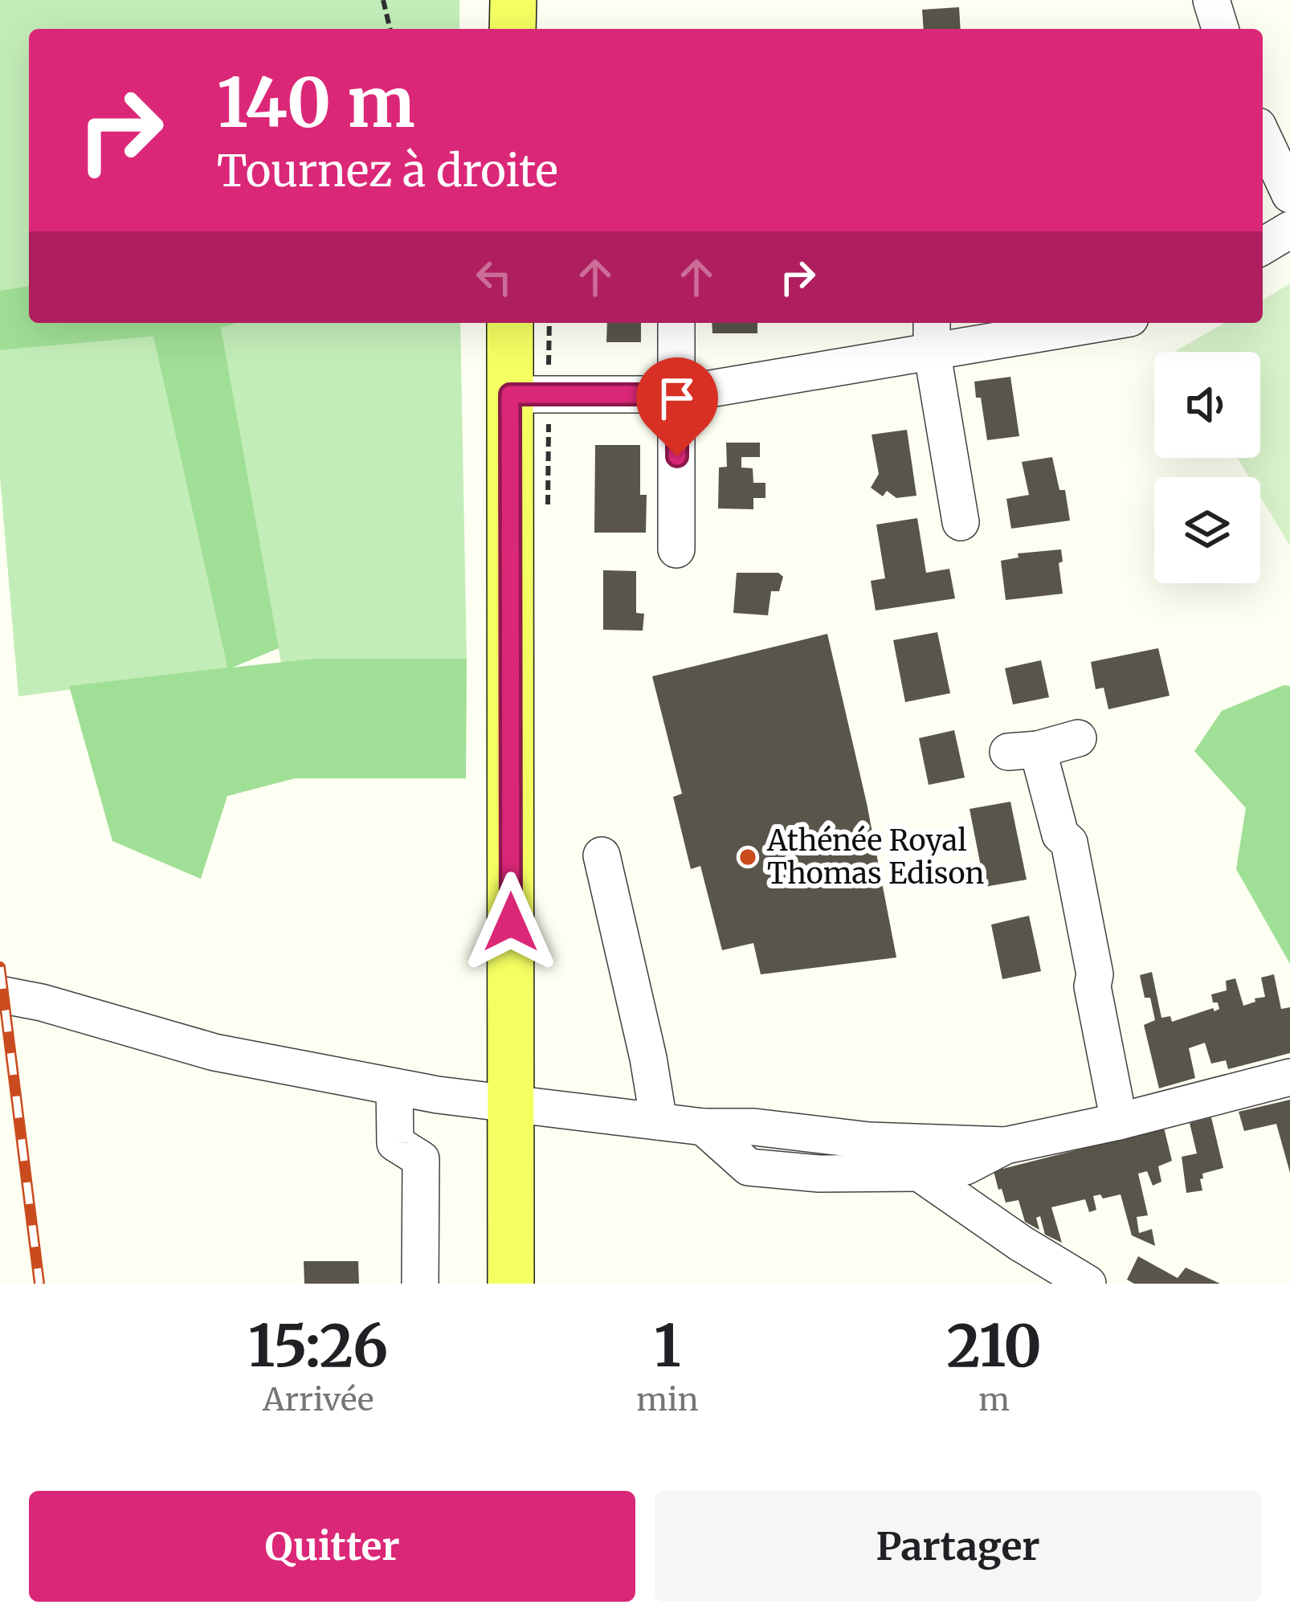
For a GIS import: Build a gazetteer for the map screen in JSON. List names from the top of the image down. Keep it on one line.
{"places":["Athénée Royal Thomas Edison"],"page":{"turn":["140 m","Tournez à droite"],"eta":["15:26","Arrivée","1","min","210","m"],"buttons":["Quitter","Partager"]}}
